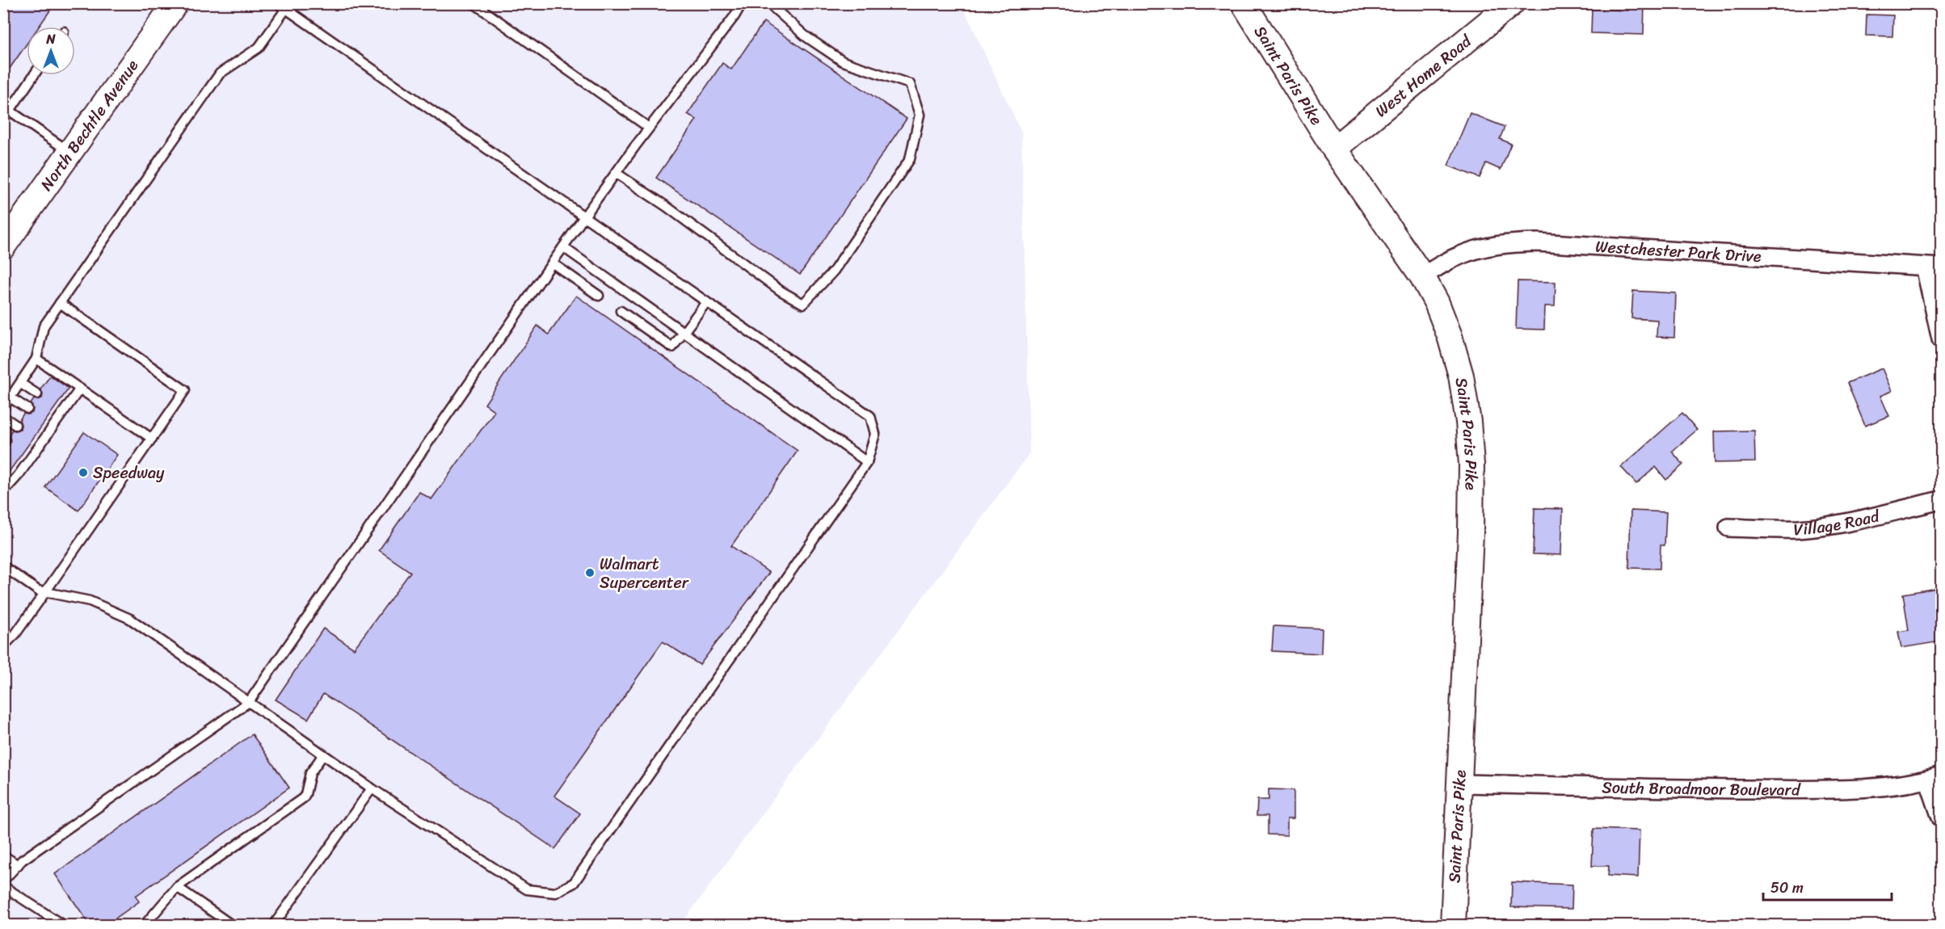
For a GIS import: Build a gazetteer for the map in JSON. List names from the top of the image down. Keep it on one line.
{"streets":{"street":["Saint Paris Pike","West Home Road","North Bechtle Avenue","Westchester Park Drive","Village Road","South Broadmoor Boulevard"]},"crossings":[["Saint Paris Pike","West Home Road"],["Saint Paris Pike","Westchester Park Drive"],["Saint Paris Pike","South Broadmoor Boulevard"]],"places":["Speedway","Walmart Supercenter"],"scale_bar":"50 m","north":"top"}
